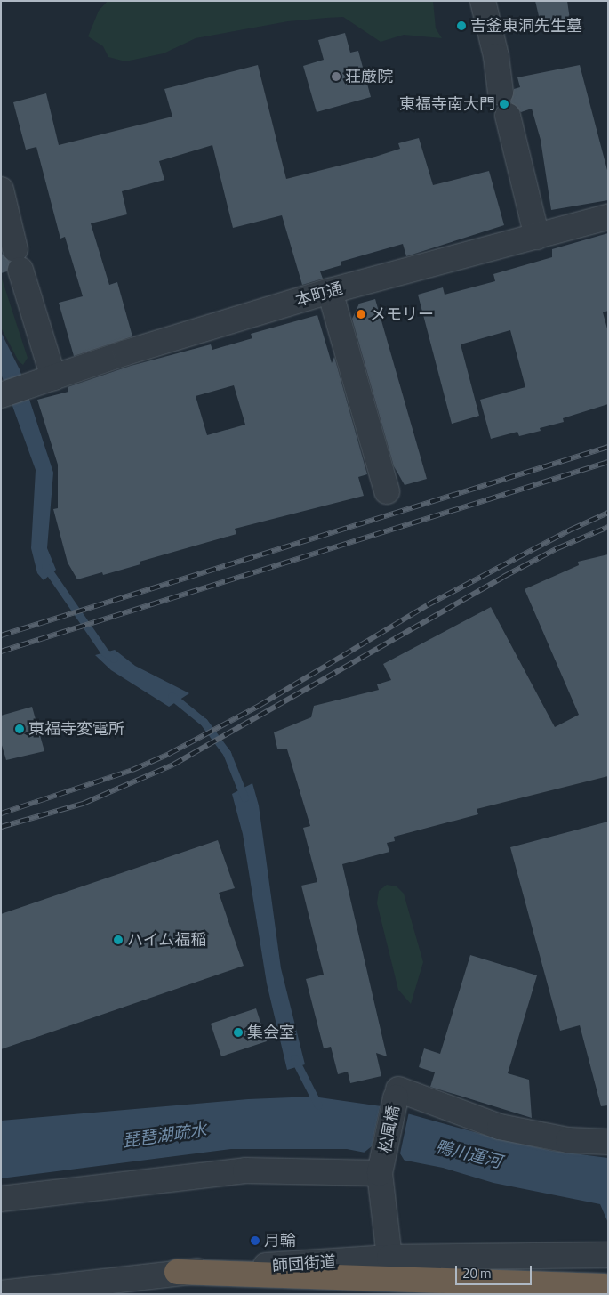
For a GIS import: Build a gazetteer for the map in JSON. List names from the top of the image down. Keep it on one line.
{"streets":{"street":["本町通","松風橋","師団街道"]},"crossings":[["松風橋","師団街道"]],"water":["琵琶湖疏水","鴨川運河"],"places":["吉釜東洞先生墓","荘厳院","東福寺南大門","メモリー","東福寺変電所","ハイム福稲","集会室","月輪"],"scale_bar":"20 m"}
